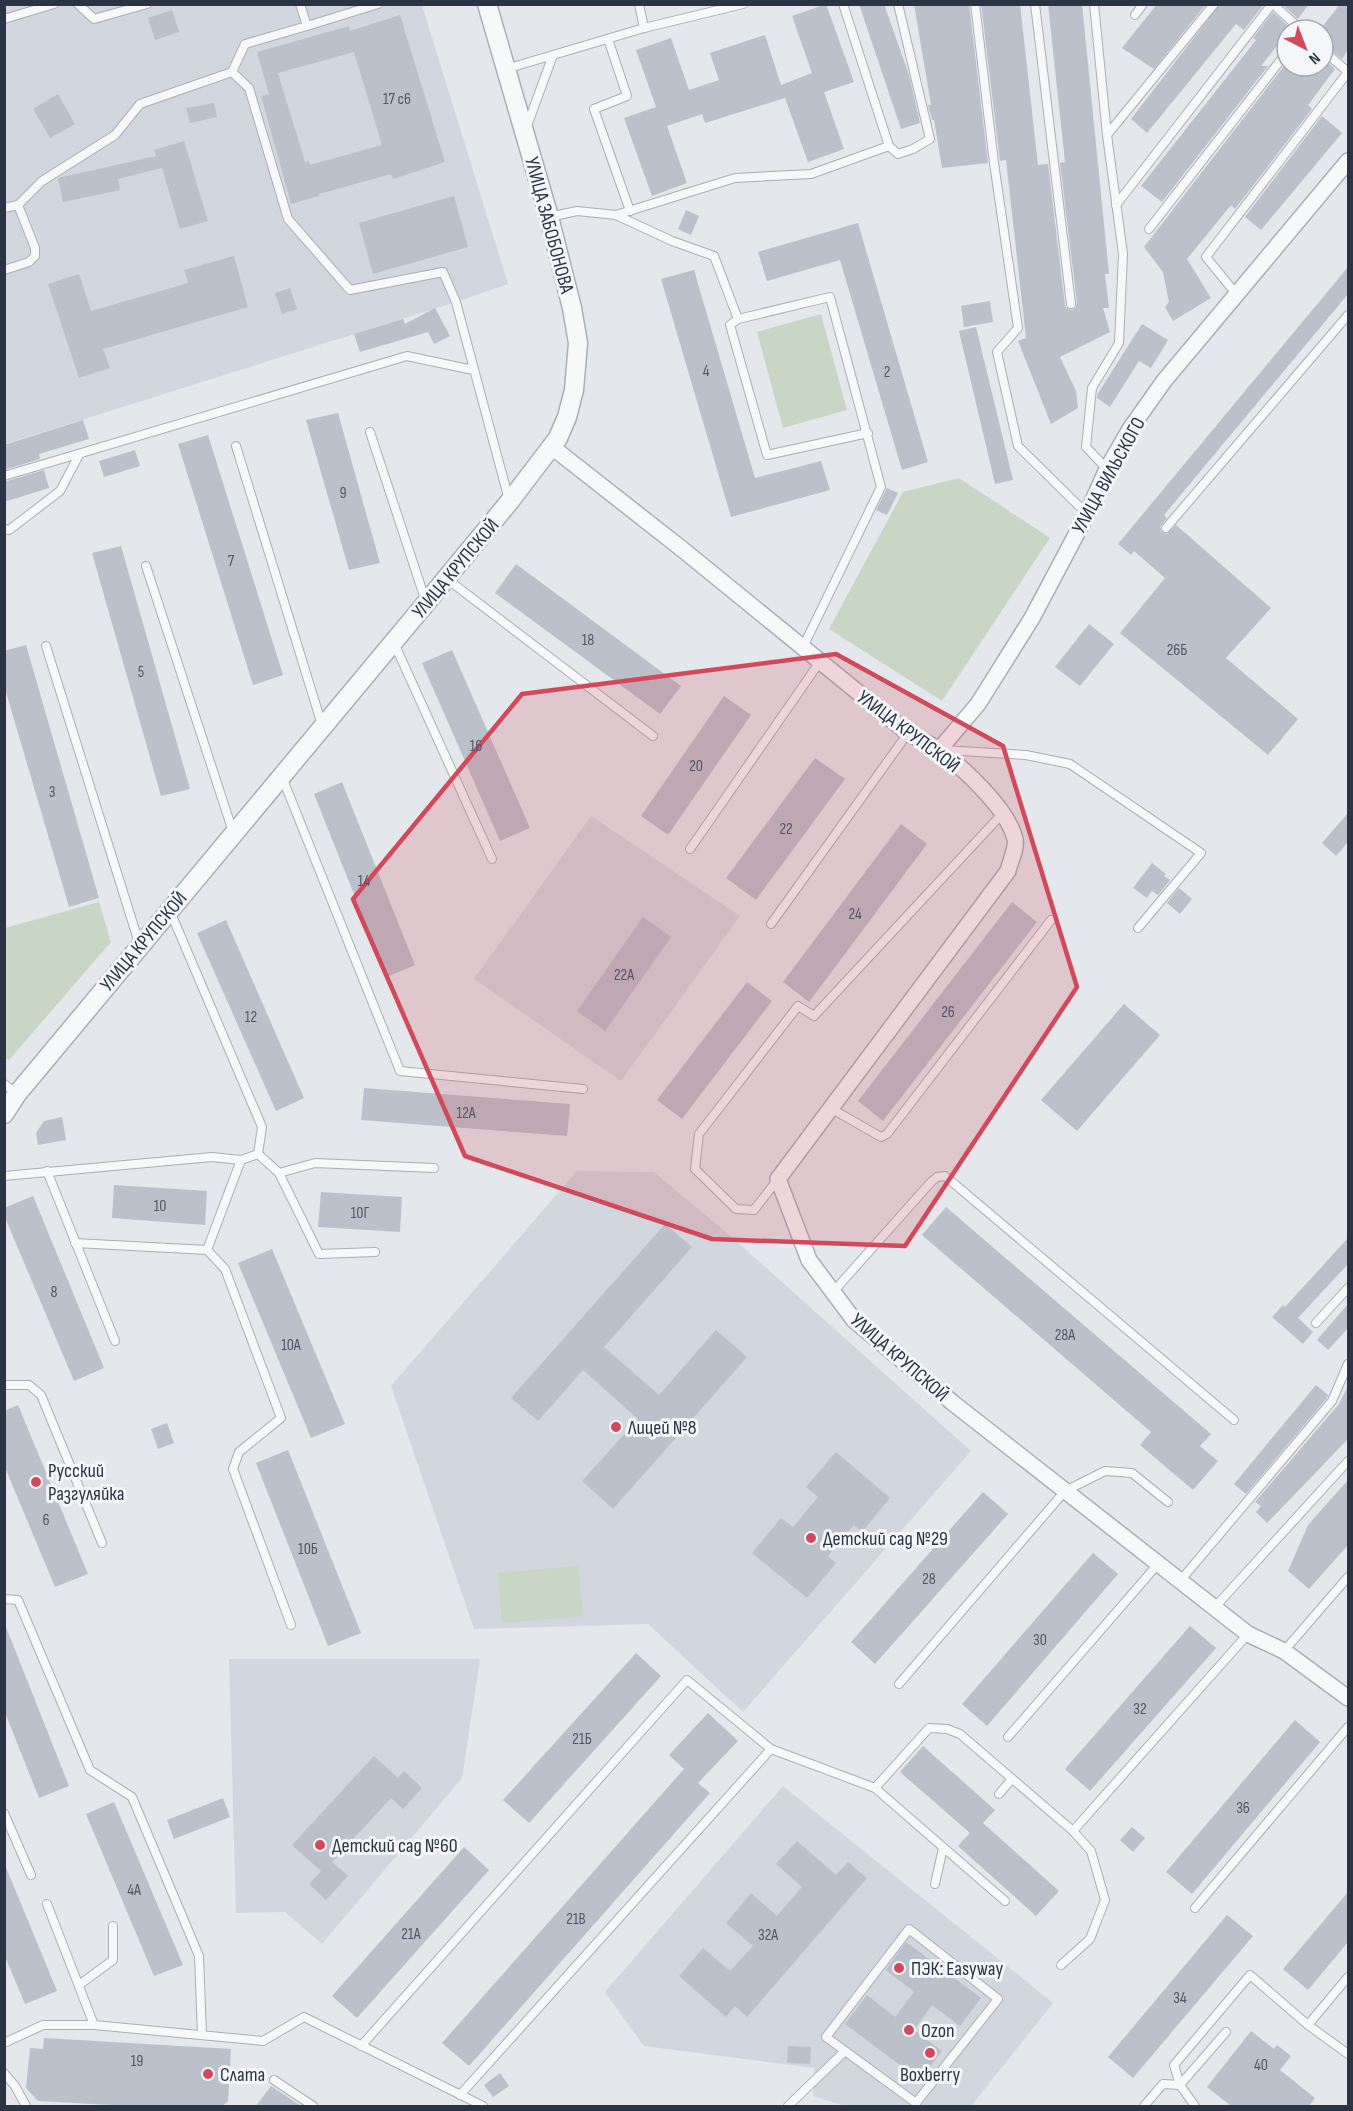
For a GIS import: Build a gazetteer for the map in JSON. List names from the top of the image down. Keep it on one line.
{"streets":{"street":["УЛИЦА ЗАБОБОНОВА","УЛИЦА ВИЛЬСКОГО","УЛИЦА КРУПСКОЙ"]},"crossings":[["УЛИЦА ЗАБОБОНОВА","УЛИЦА КРУПСКОЙ"],["УЛИЦА ВИЛЬСКОГО","УЛИЦА КРУПСКОЙ"]],"places":["Лицей №8","Русский Разгуляйка","Детский сад №29","Детский сад №60","ПЭК: Easyway","Ozon","Boxberry","Слата"],"house_numbers":["17 с6","4","2","9","7","18","26Б","5","16","20","3","22","14","24","22А","26","12","12А","10","10Г","8","28А","10А","6","10Б","28","30","32","21Б","36","4А","21В","21А","32А","34","19","40"],"north":"bottom right"}
